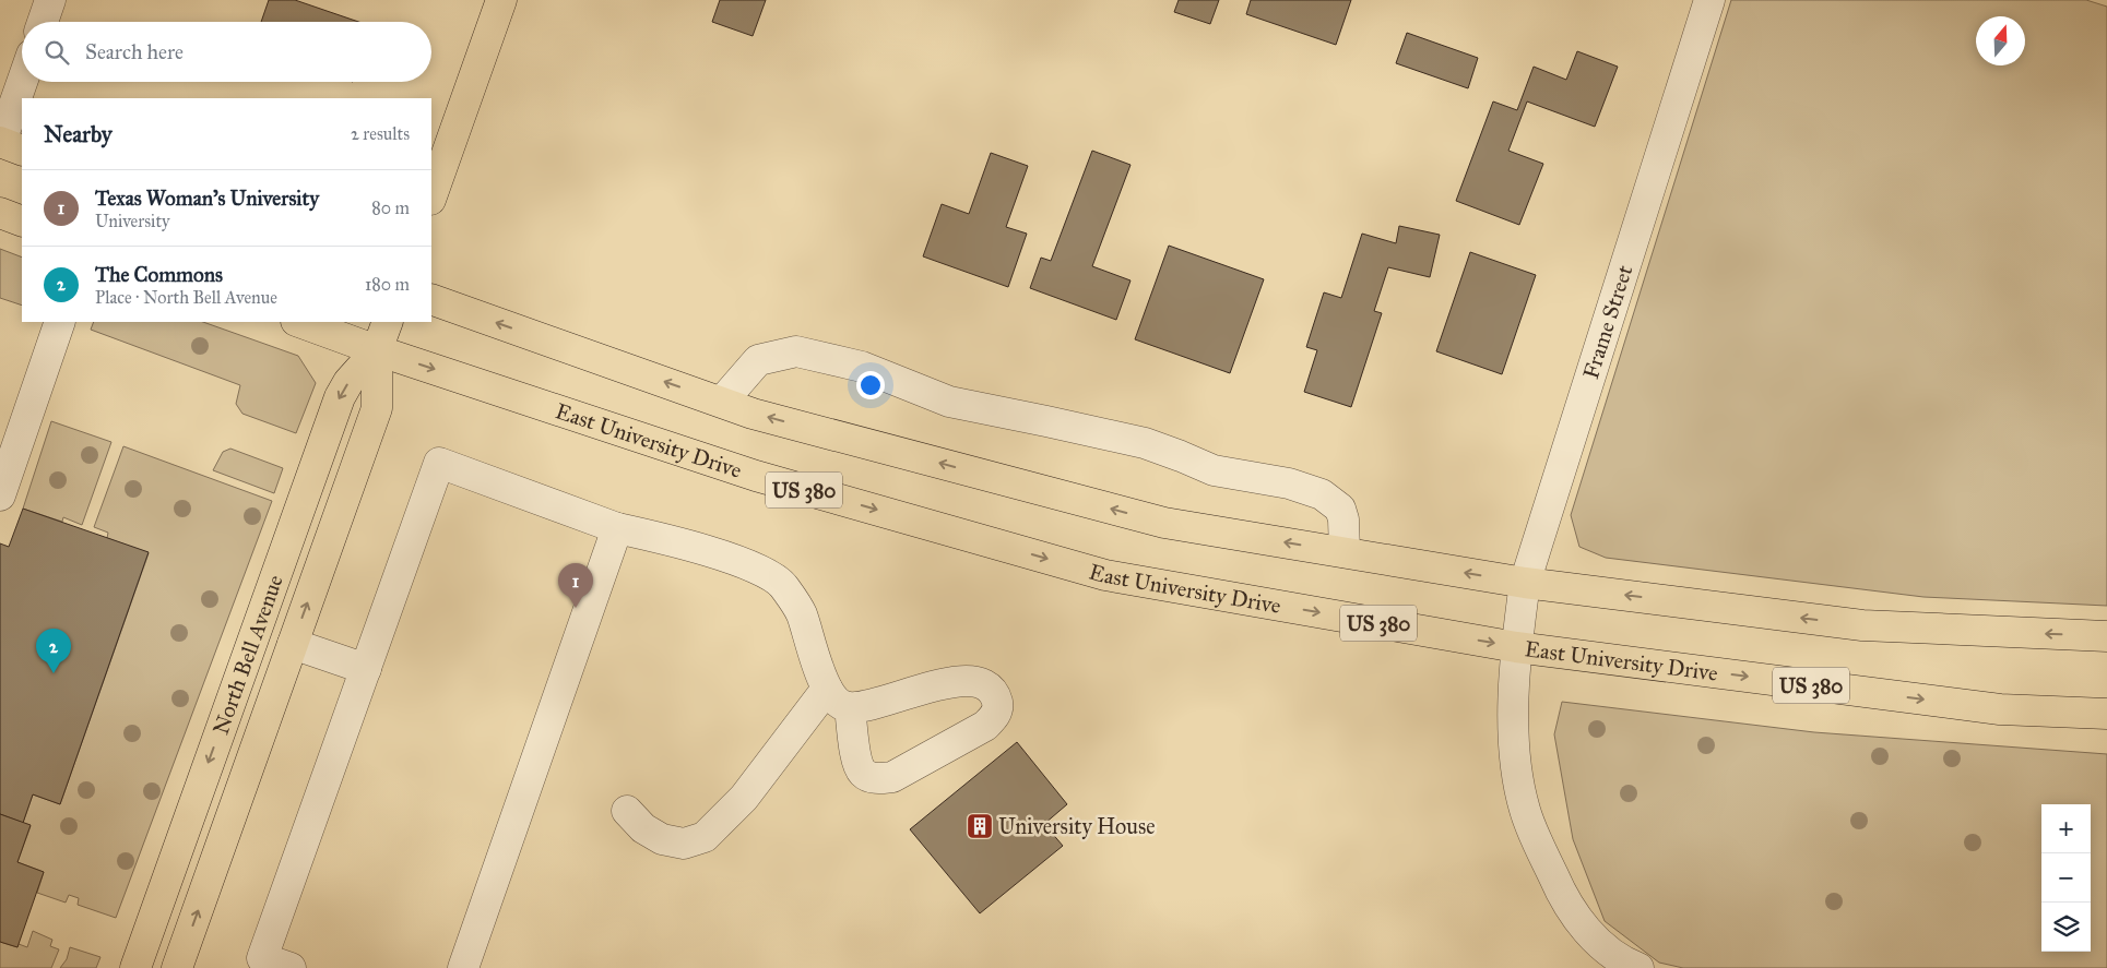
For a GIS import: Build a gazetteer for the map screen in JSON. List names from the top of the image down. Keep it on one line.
{"streets":{"main road":["East University Drive","US 380","North Bell Avenue"],"street":["Frame Street"]},"crossings":[["Frame Street","East University Drive"],["East University Drive","North Bell Avenue"]],"places":{"building":["University House"]},"north":"top","page":{"search":"Search here","heading":["Nearby","2 results"],"list":[{"mark":"1","name":"Texas Woman's University","note":"University","value":"80 m"},{"mark":"2","name":"The Commons","note":"Place · North Bell Avenue","value":"180 m"}],"pins":["1","2"],"map_buttons":["+","−"]}}
